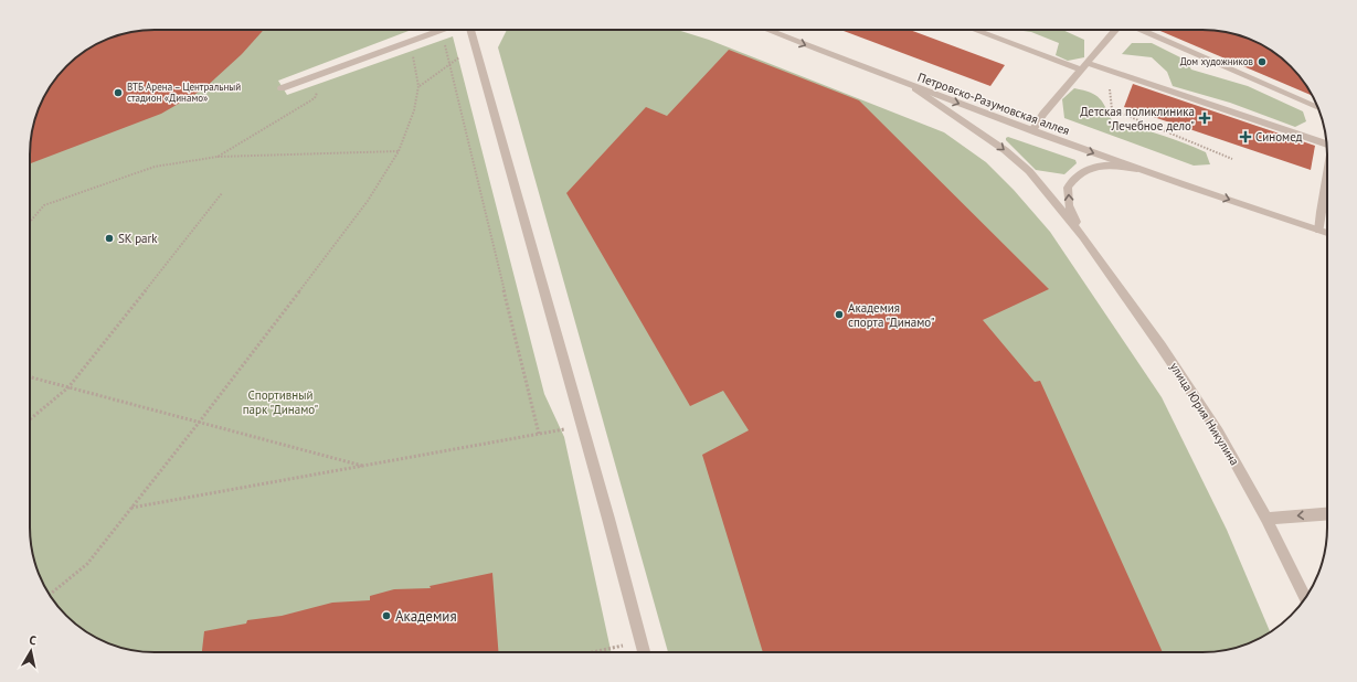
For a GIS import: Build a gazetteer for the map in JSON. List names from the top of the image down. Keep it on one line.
{"streets":{"street":["Петровско-Разумовская аллея","улица Юрия Никулина"]},"crossings":[["Петровско-Разумовская аллея","улица Юрия Никулина"]],"parks":["Спортивный парк \"Динамо\""],"places":{"other":["Дом художников","ВТБ Арена – Центральный стадион «Динамо»","SK park","Академия спорта \"Динамо\"","Академия"],"health":["Детская поликлиника \"Лечебное дело\"","Синомед"]},"north":"top"}
